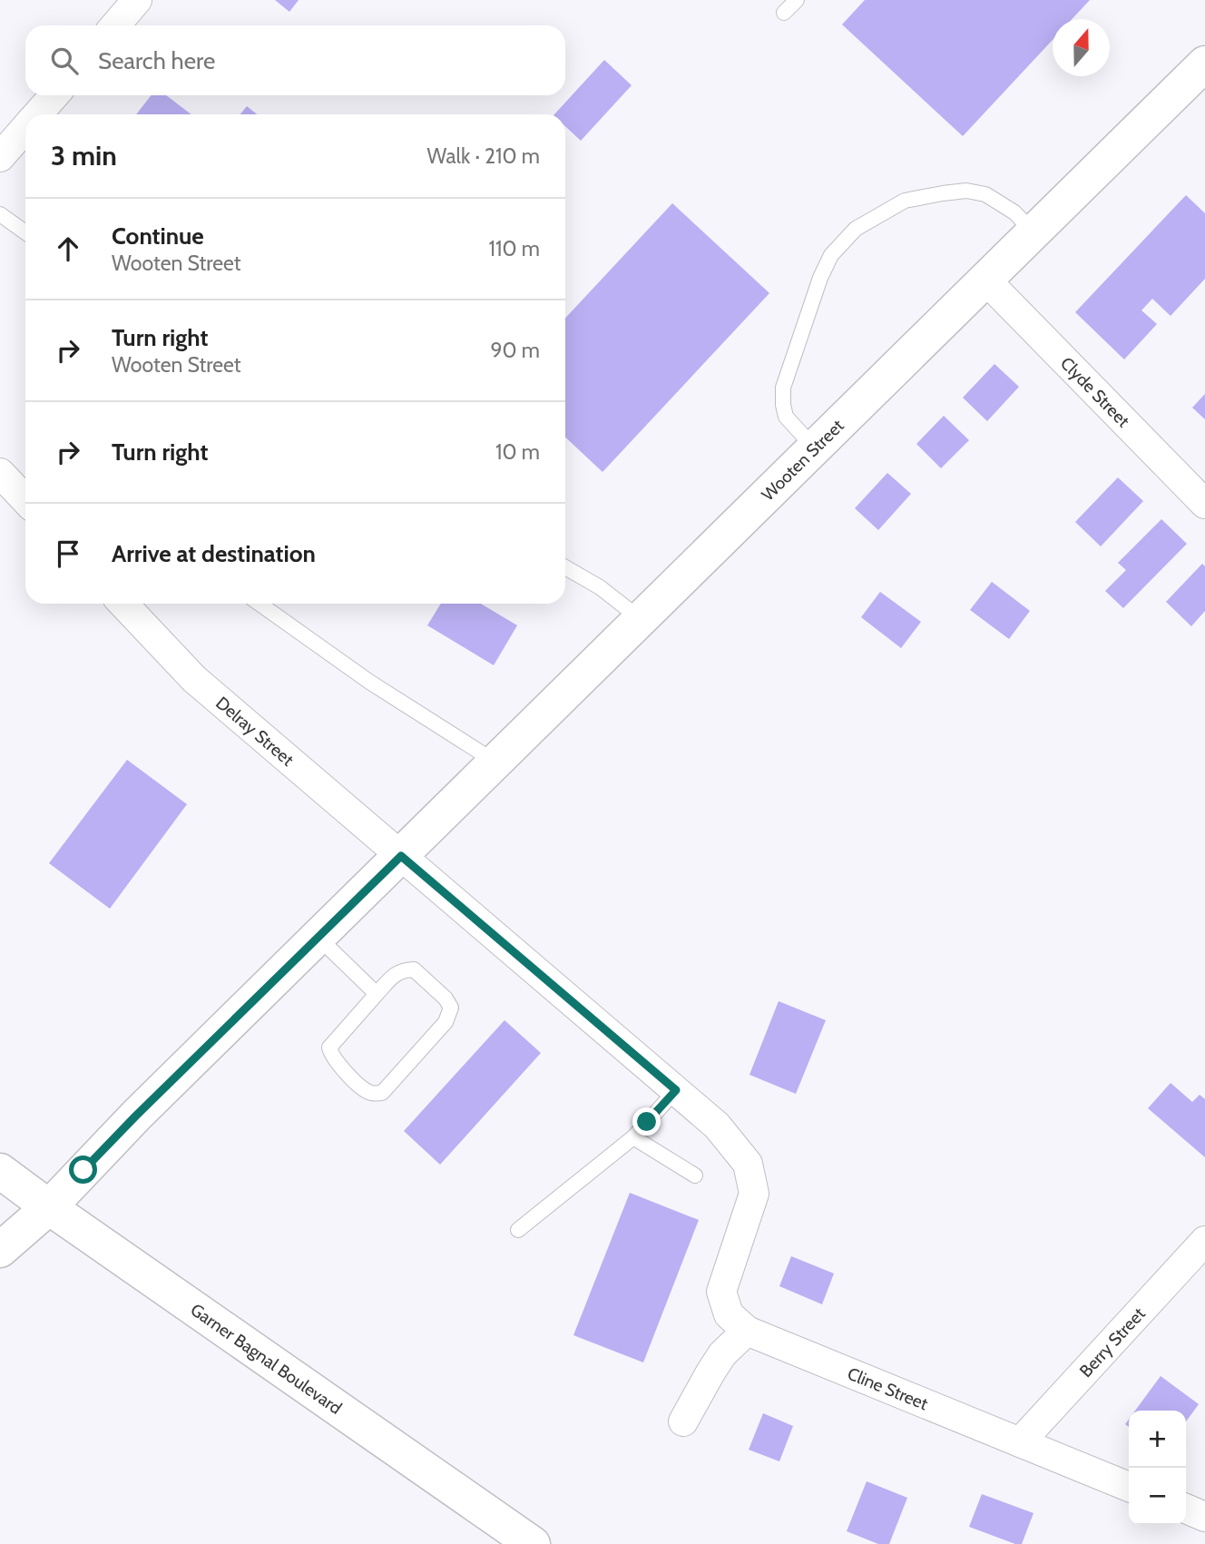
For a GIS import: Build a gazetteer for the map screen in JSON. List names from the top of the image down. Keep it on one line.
{"streets":{"main road":["Wooten Street","Garner Bagnal Boulevard"],"street":["Clyde Street","Delray Street","Berry Street","Cline Street"]},"crossings":[["Clyde Street","Wooten Street"],["Wooten Street","Delray Street"],["Wooten Street","Garner Bagnal Boulevard"],["Berry Street","Cline Street"]],"north":"top","page":{"search":"Search here","heading":["3 min","Walk · 210 m"],"list":[["Continue","Wooten Street","110 m"],["Turn right","Wooten Street","90 m"],["Turn right","10 m"],"Arrive at destination"],"map_buttons":["+","−"]}}
